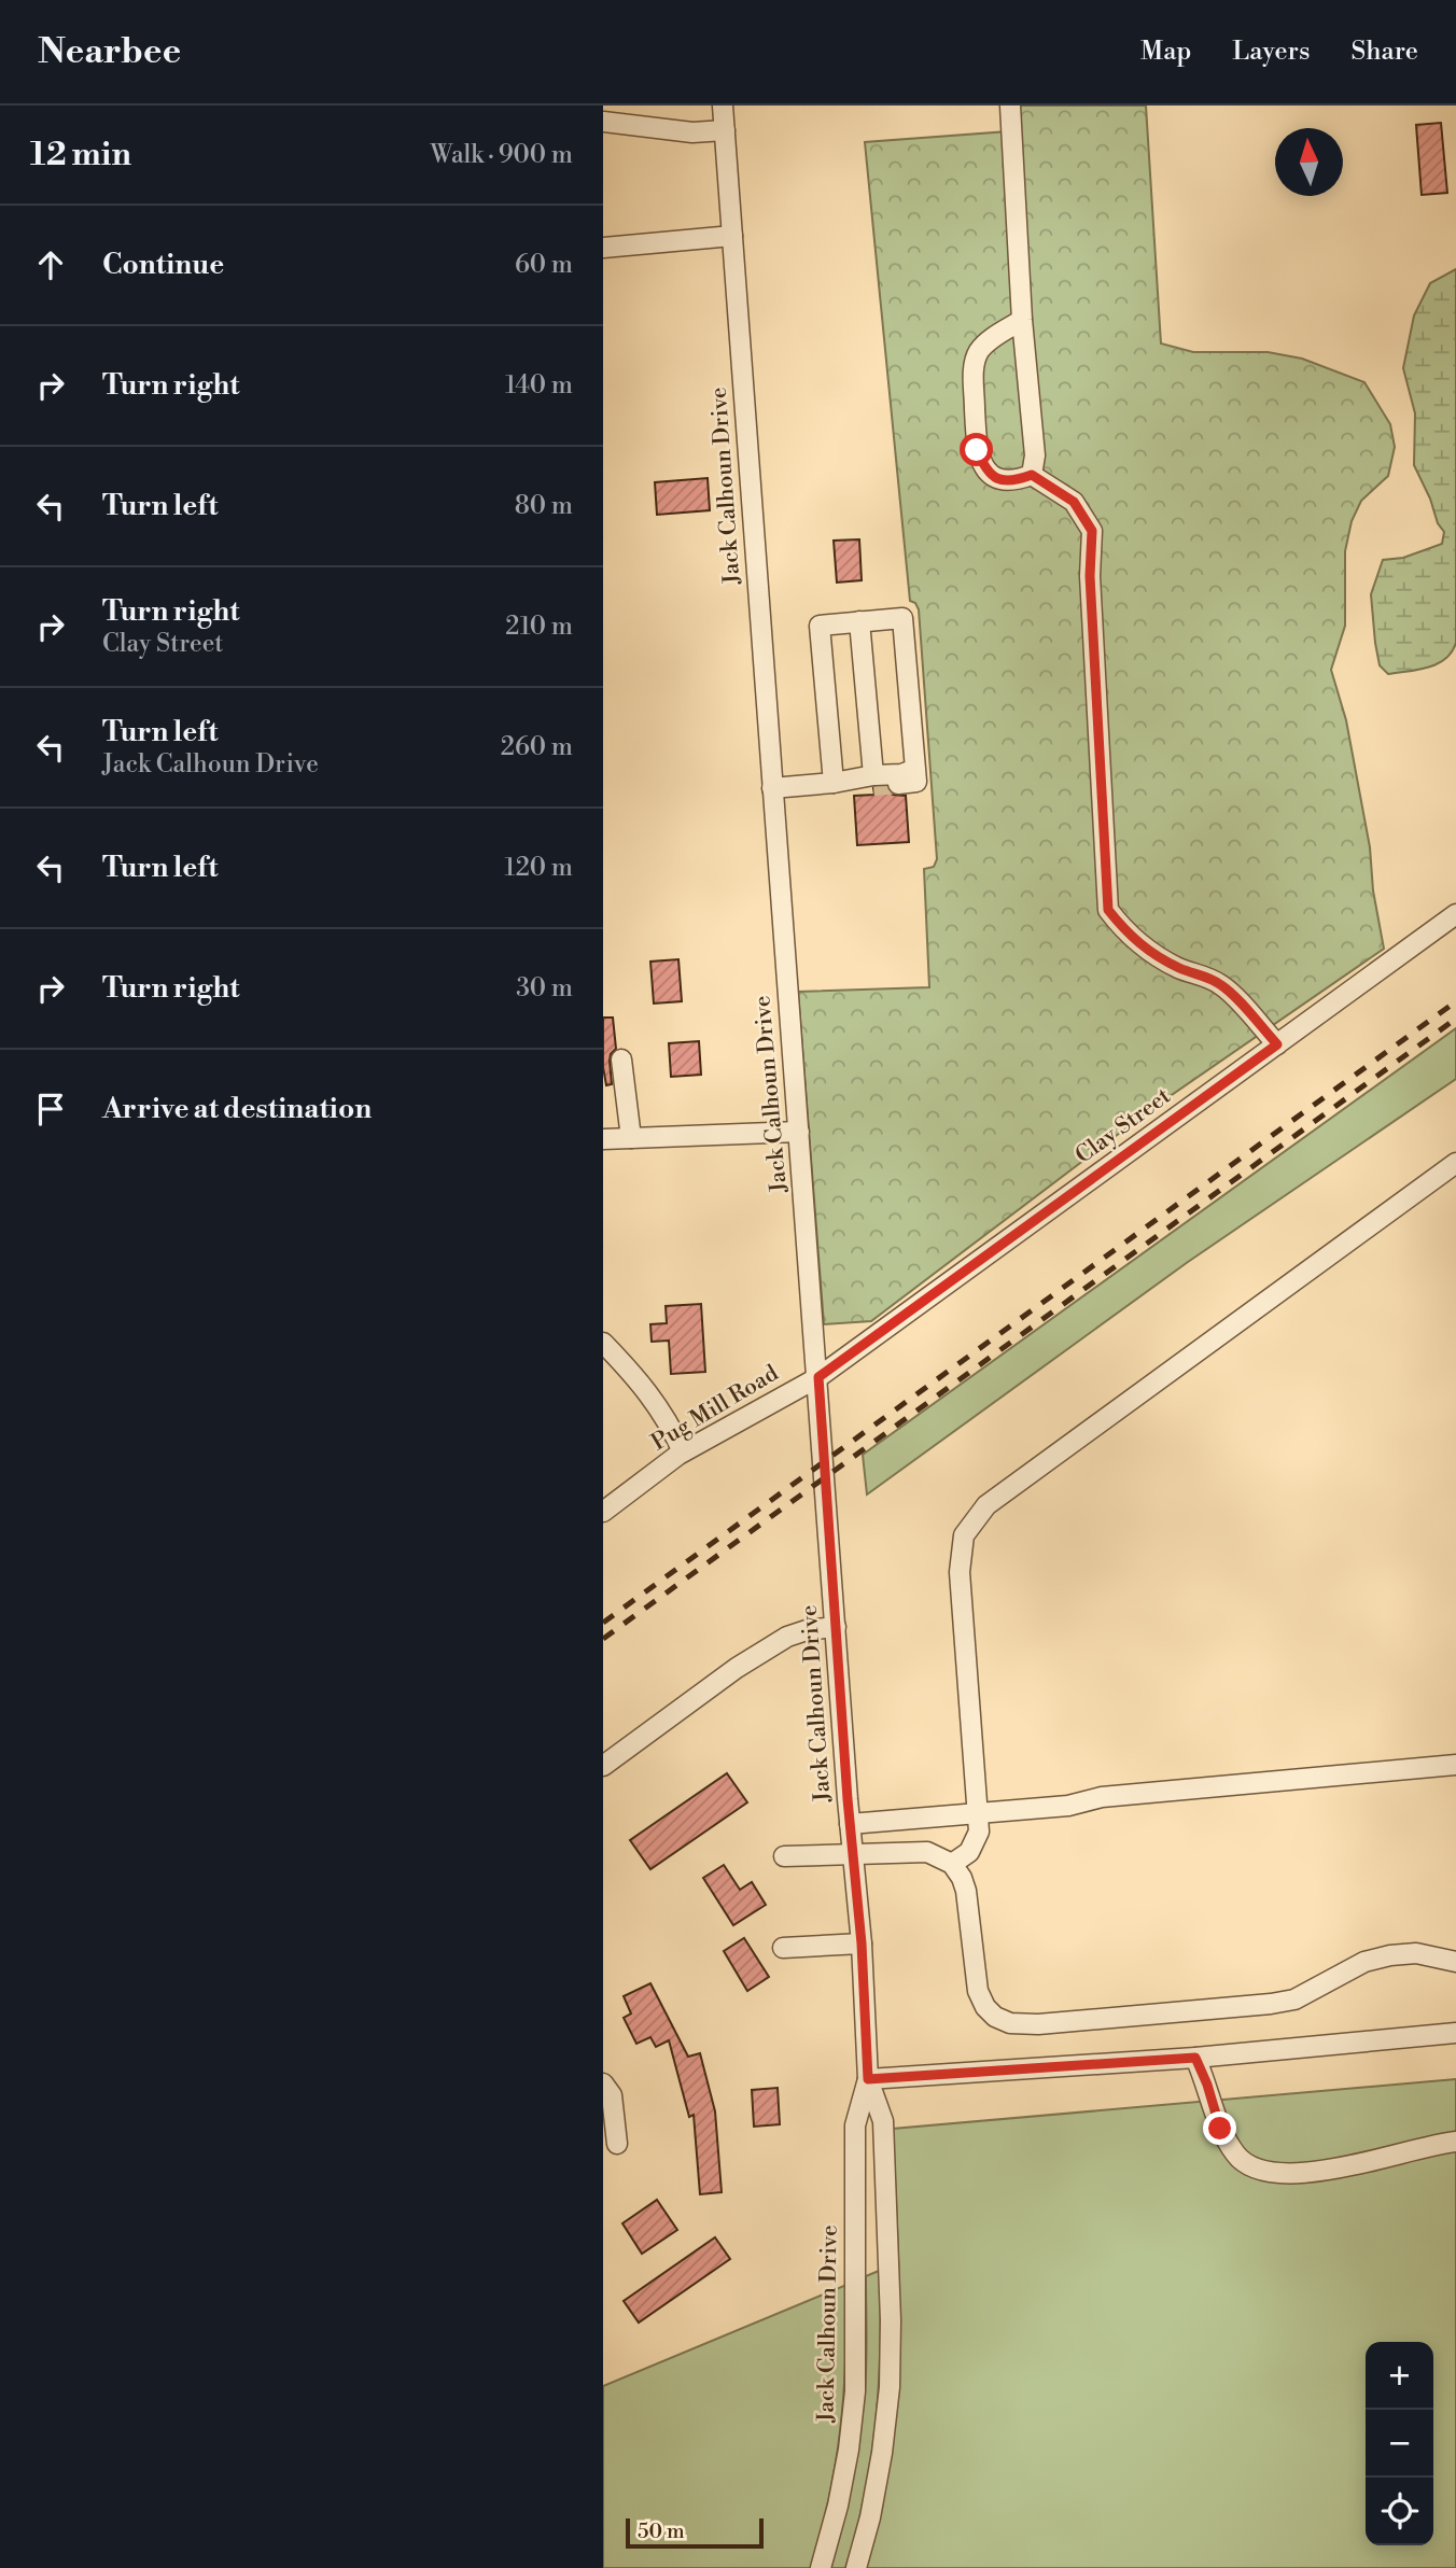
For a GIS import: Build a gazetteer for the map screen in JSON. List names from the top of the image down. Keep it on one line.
{"streets":{"street":["Jack Calhoun Drive","Clay Street","Pug Mill Road"]},"crossings":[["Jack Calhoun Drive","Clay Street"],["Jack Calhoun Drive","Pug Mill Road"],["Clay Street","Pug Mill Road"]],"scale_bar":"50 m","north":"top","page":{"header":"Nearbee","nav":["Map","Layers","Share"],"heading":["12 min","Walk · 900 m"],"list":[["Continue","60 m"],["Turn right","140 m"],["Turn left","80 m"],["Turn right","Clay Street","210 m"],["Turn left","Jack Calhoun Drive","260 m"],["Turn left","120 m"],["Turn right","30 m"],"Arrive at destination"],"map_buttons":["+","−"],"scale":"50 m"}}
